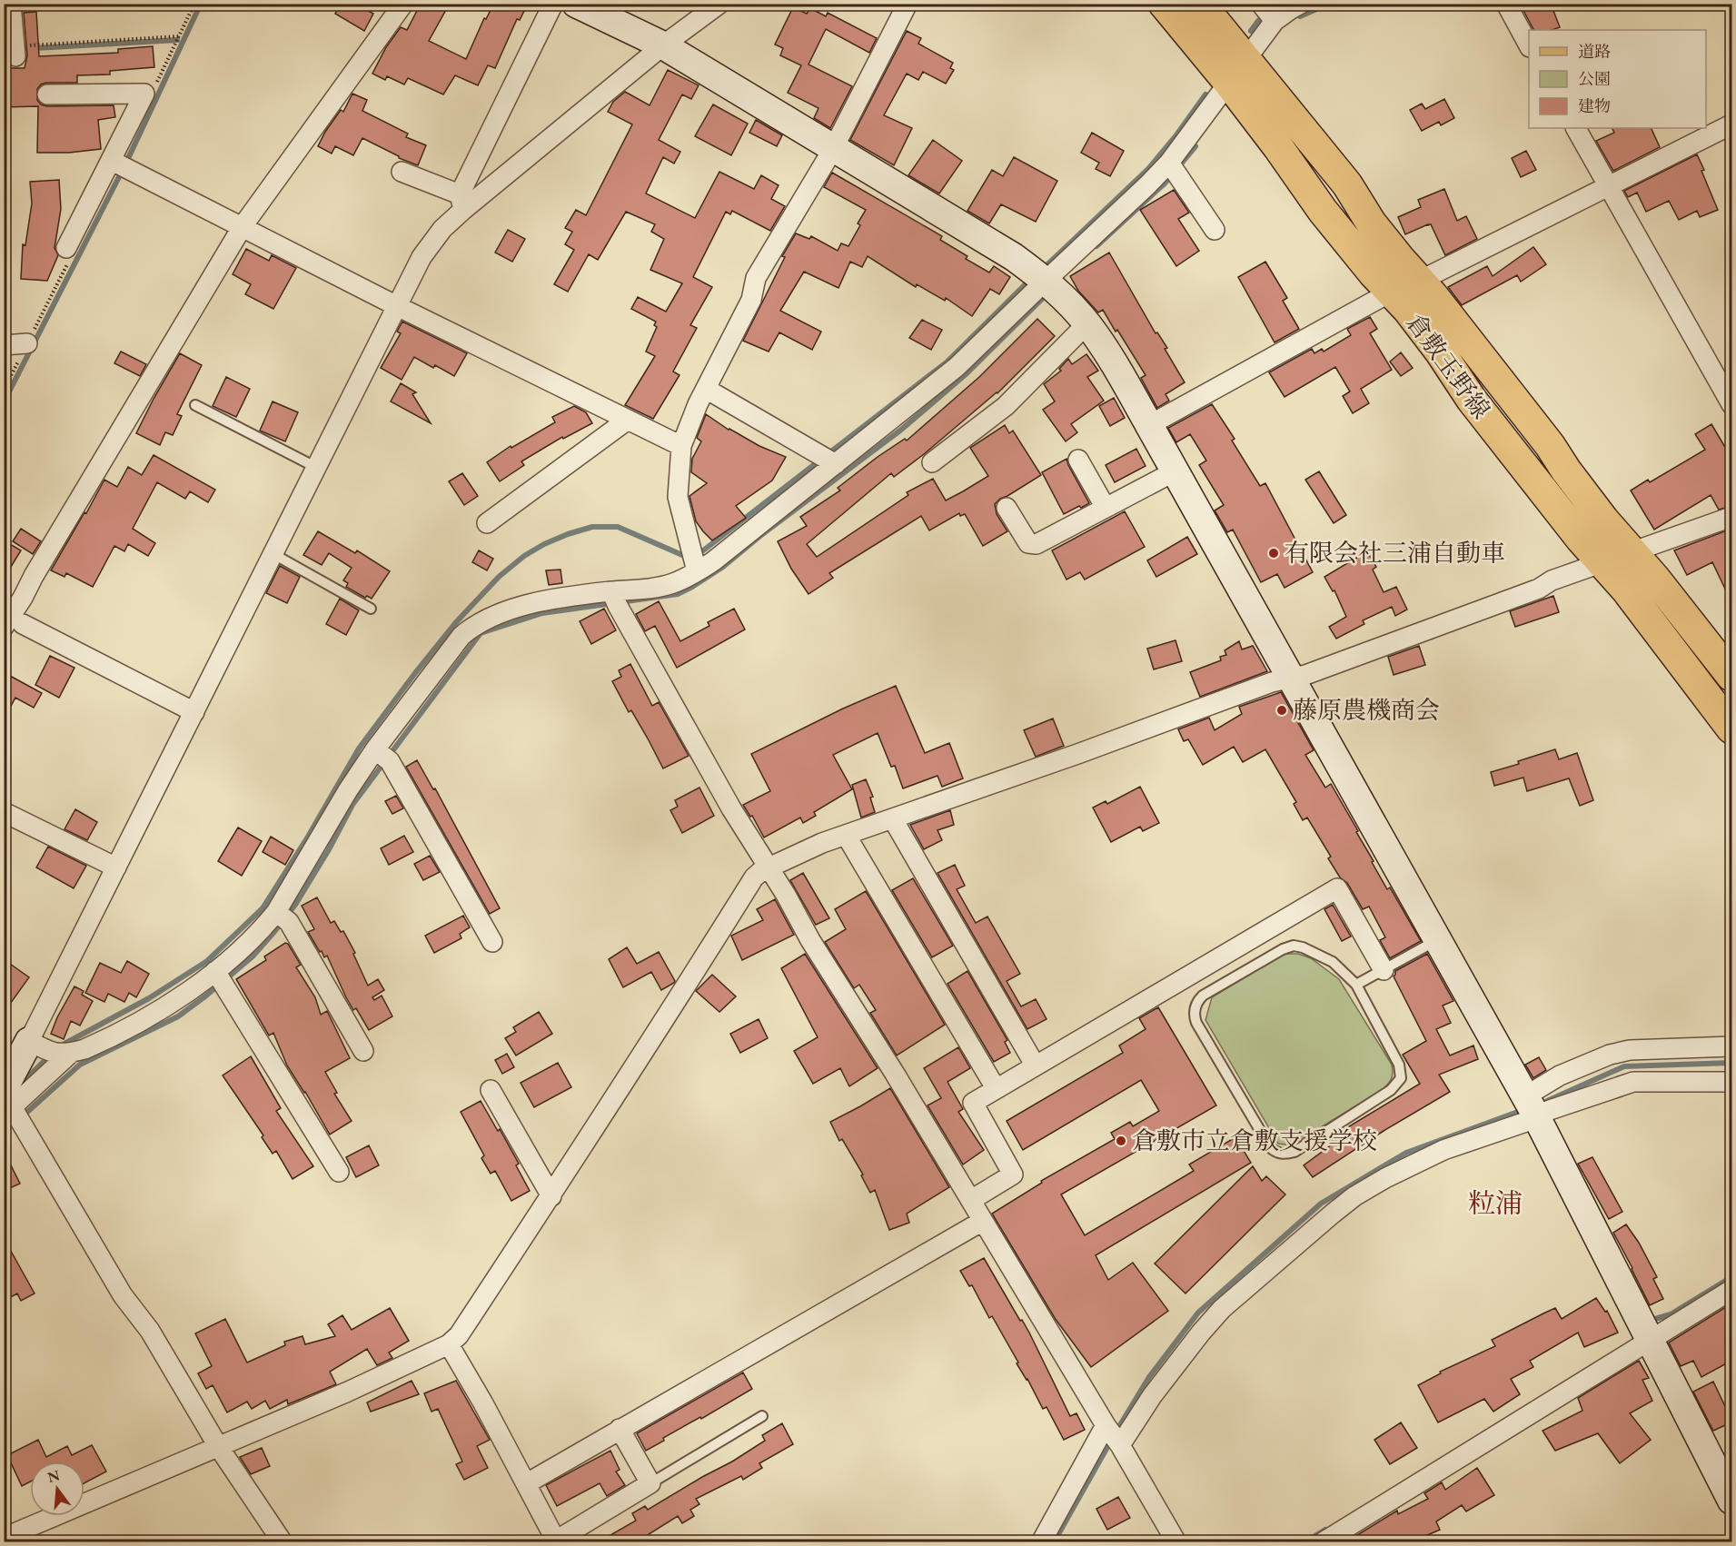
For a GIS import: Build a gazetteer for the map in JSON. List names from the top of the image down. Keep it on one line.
{"streets":{"main road":["倉敷玉野線"]},"districts":["粒浦"],"places":["有限会社三浦自動車","藤原農機商会","倉敷市立倉敷支援学校"],"legend":["道路","公園","建物"],"north":"top"}
